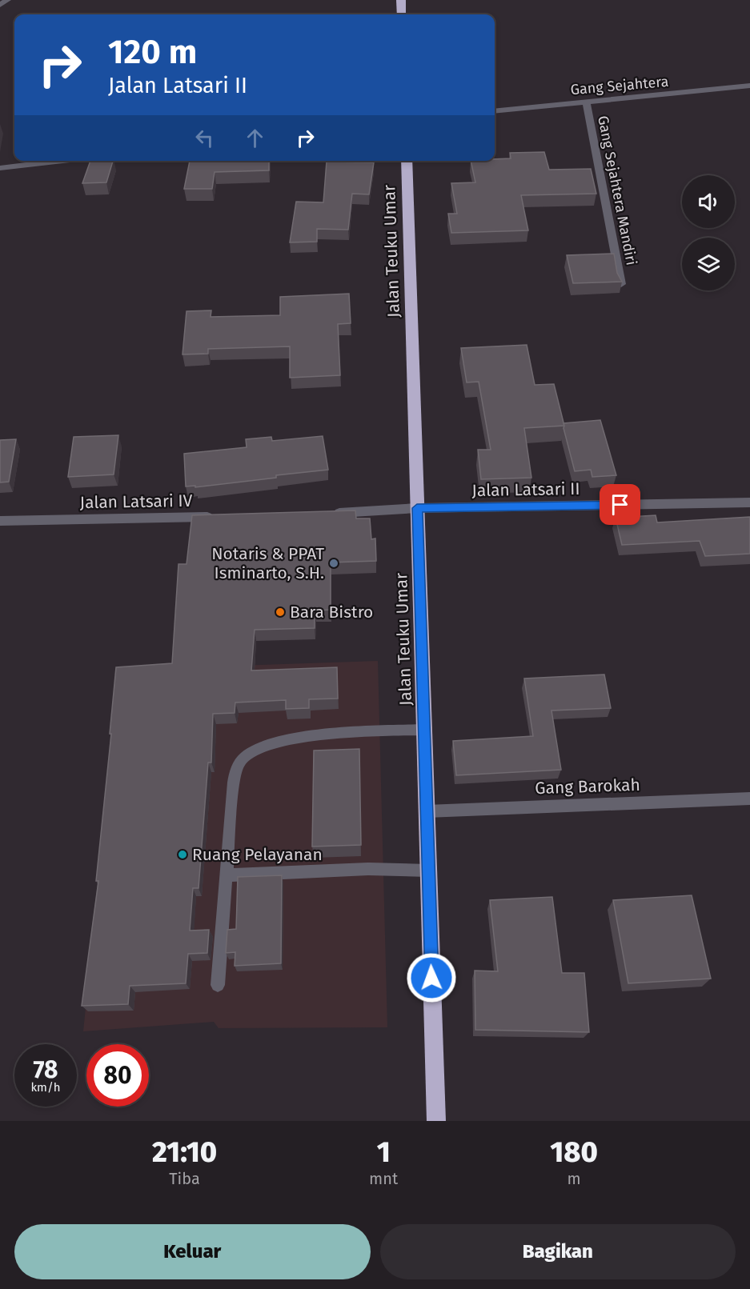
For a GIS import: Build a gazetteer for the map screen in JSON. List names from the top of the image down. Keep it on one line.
{"streets":{"highway":["Jalan Teuku Umar"],"street":["Gang Sejahtera","Gang Sejahtera Mandiri","Jalan Latsari II","Jalan Latsari IV","Gang Barokah"]},"crossings":[["Gang Sejahtera","Gang Sejahtera Mandiri"],["Jalan Teuku Umar","Jalan Latsari II"],["Jalan Teuku Umar","Gang Barokah"]],"places":["Notaris & PPAT Isminarto, S.H.","Bara Bistro","Ruang Pelayanan"],"page":{"turn":["120 m","Jalan Latsari II"],"speed":"78 km/h","limit":"80","eta":["21:10","Tiba","1","mnt","180","m"],"buttons":["Keluar","Bagikan"]}}
